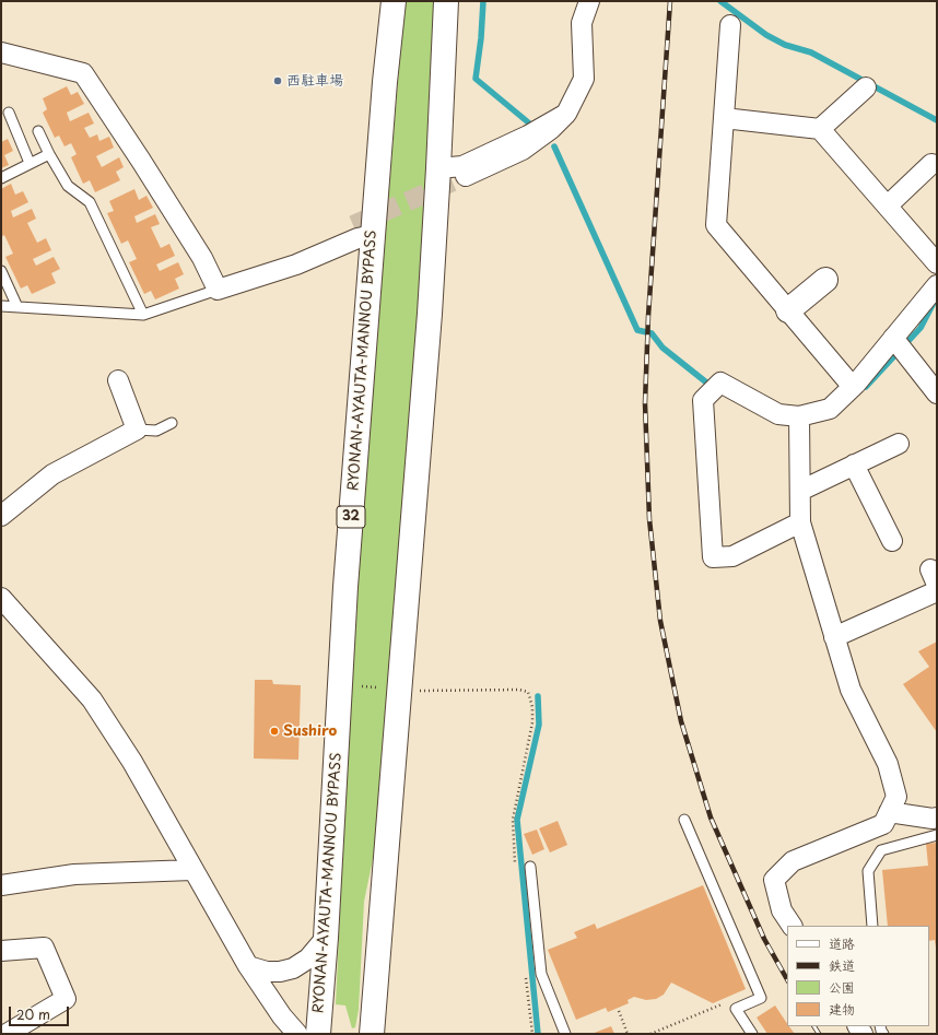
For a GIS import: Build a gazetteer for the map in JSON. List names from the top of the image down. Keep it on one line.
{"streets":{"main road":["RYONAN-AYAUTA-MANNOU BYPASS","32"]},"places":["西駐車場","Sushiro"],"legend":["道路","鉄道","公園","建物"],"scale_bar":"20 m"}
